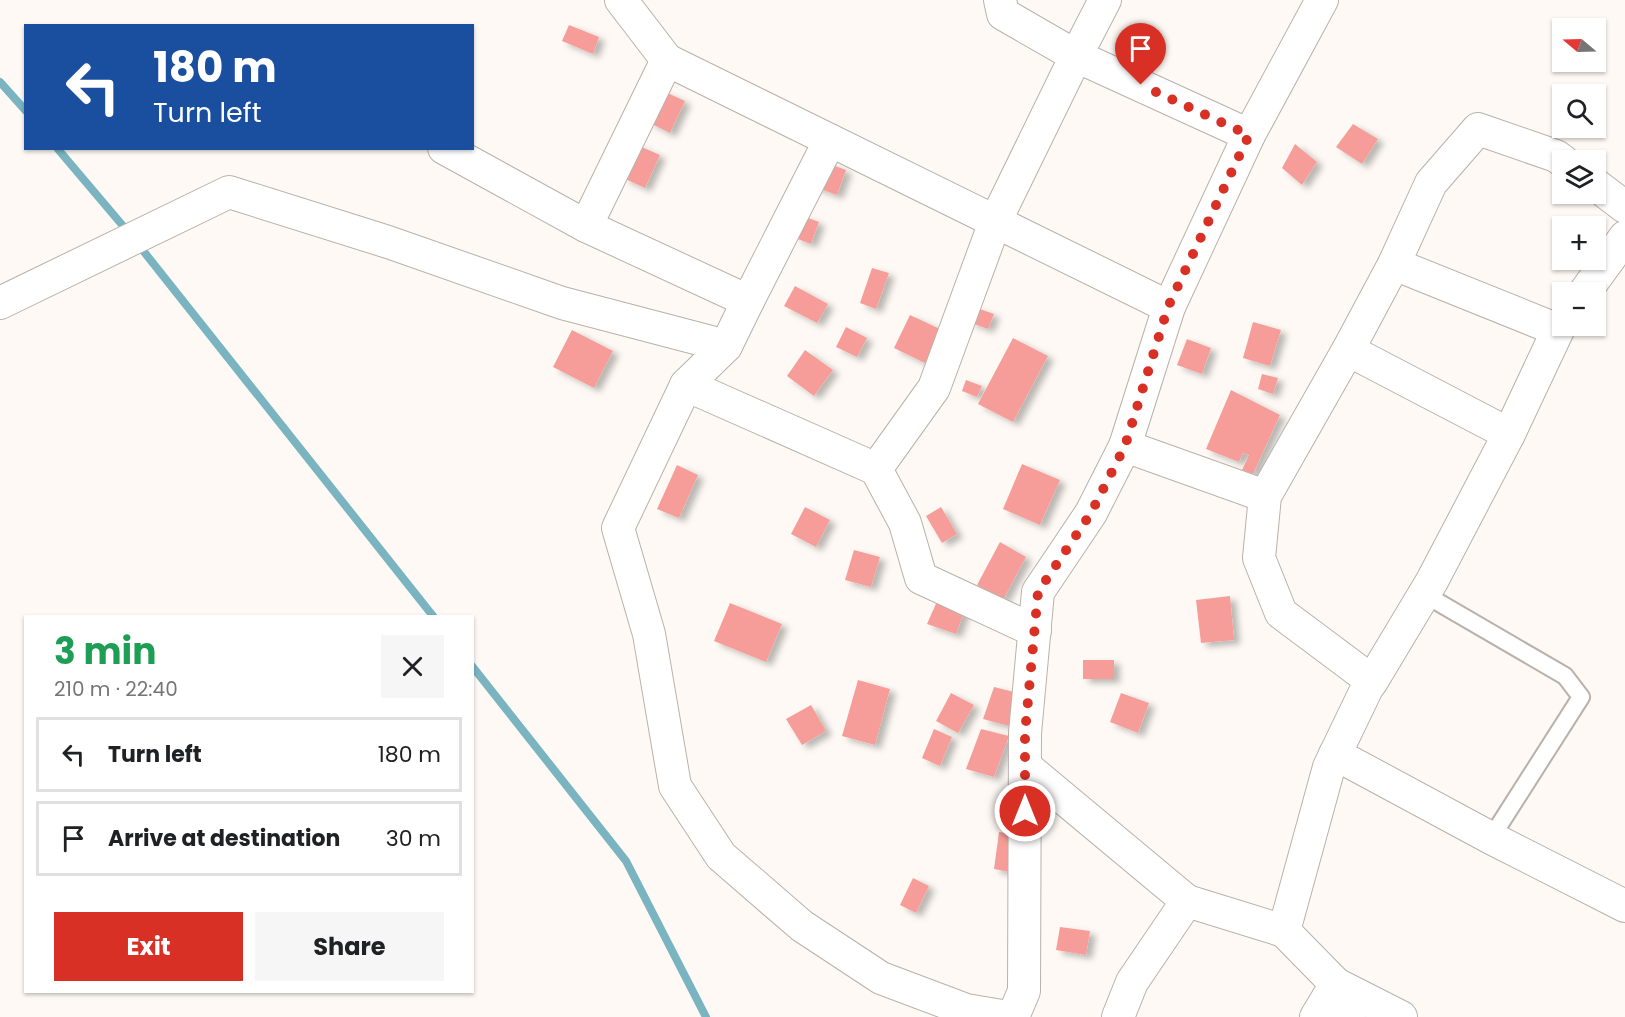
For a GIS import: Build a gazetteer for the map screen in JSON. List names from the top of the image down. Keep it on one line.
{"north":"left","page":{"map_buttons":["+","−"],"turn":["180 m","Turn left"],"heading":["3 min","210 m · 22:40"],"list":[{"name":"Turn left","value":"180 m"},{"name":"Arrive at destination","value":"30 m"}],"buttons":["Exit","Share"]}}
